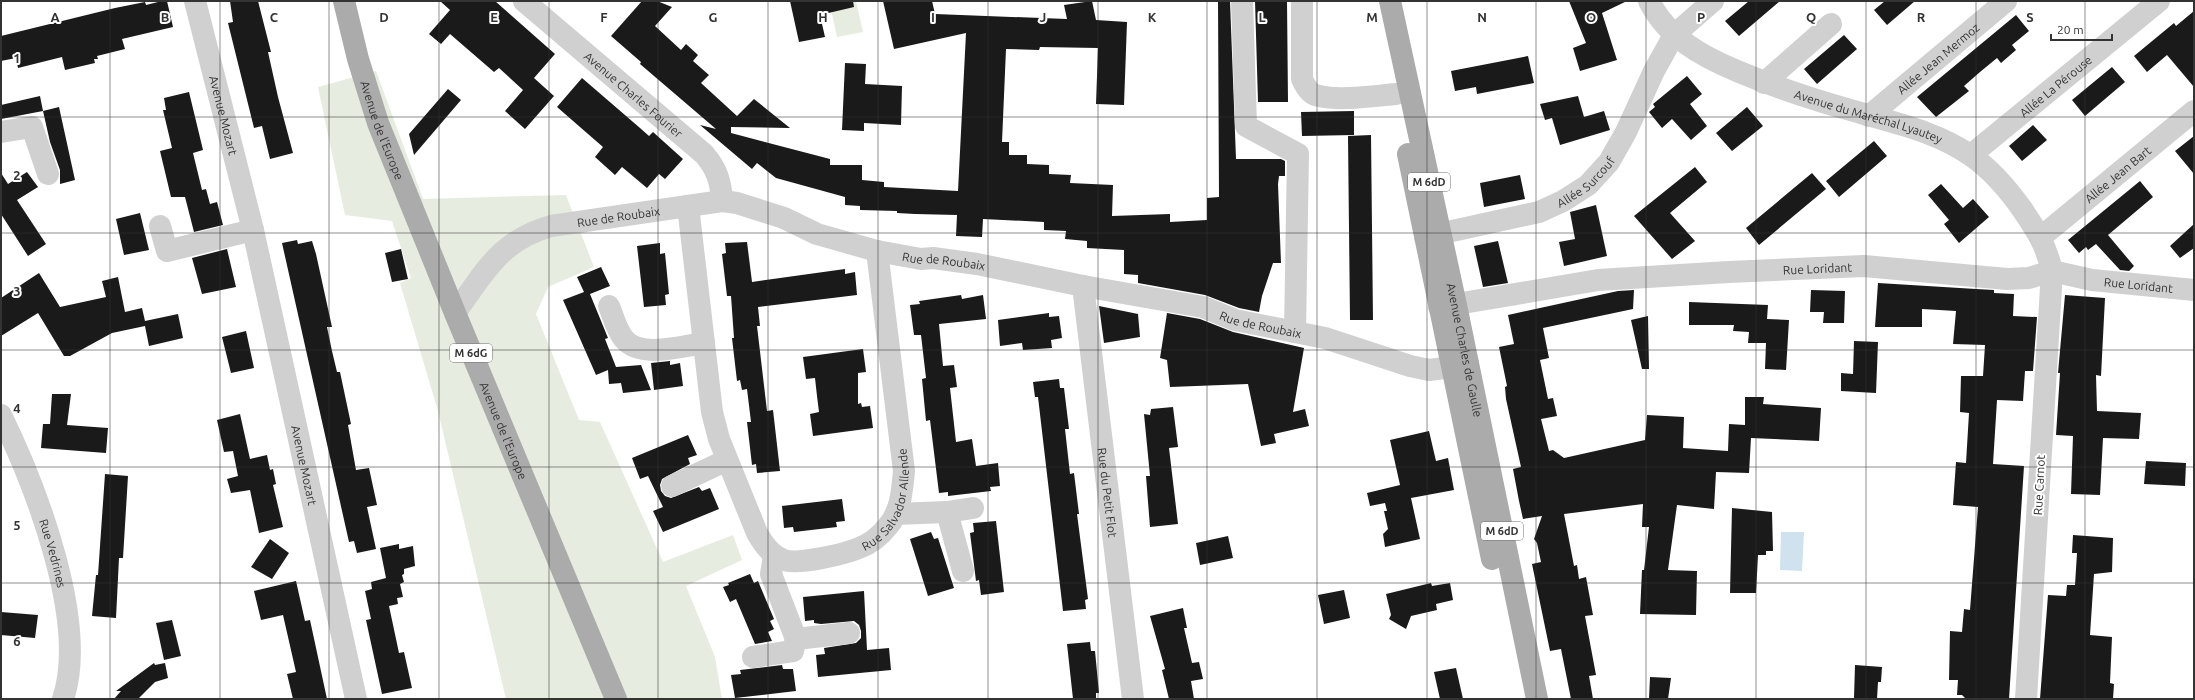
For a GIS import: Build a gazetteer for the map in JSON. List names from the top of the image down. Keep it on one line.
{"streets":{"main road":["Avenue de l'Europe","M 6dD","Avenue Charles de Gaulle","M 6dG"],"street":["Allée Jean Mermoz","Allée La Pérouse","Avenue Charles Fourier","Avenue Mozart","Avenue du Maréchal Lyautey","Allée Jean Bart","Allée Surcouf","Rue de Roubaix","Rue Loridant","Rue Carnot","Rue du Petit Flot","Rue Salvador Allende","Rue Vedrines"]},"crossings":[["Allée Jean Mermoz","Avenue du Maréchal Lyautey"],["Allée La Pérouse","Avenue du Maréchal Lyautey"],["Avenue Charles Fourier","Rue de Roubaix"],["Avenue du Maréchal Lyautey","Allée Jean Bart"],["Avenue du Maréchal Lyautey","Allée Surcouf"],["Avenue du Maréchal Lyautey","Rue Loridant"],["Avenue du Maréchal Lyautey","Rue Carnot"],["Avenue de l'Europe","Rue de Roubaix"],["Allée Surcouf","Avenue Charles de Gaulle"],["Rue de Roubaix","Avenue Charles de Gaulle"],["Rue de Roubaix","Rue du Petit Flot"],["Rue de Roubaix","Rue Salvador Allende"],["Rue Loridant","Avenue Charles de Gaulle"],["Rue Loridant","Rue Carnot"]],"scale_bar":"20 m","grid":{"columns":["A","B","C","D","E","F","G","H","I","J","K","L","M","N","O","P","Q","R","S"],"rows":["1","2","3","4","5","6"]}}
